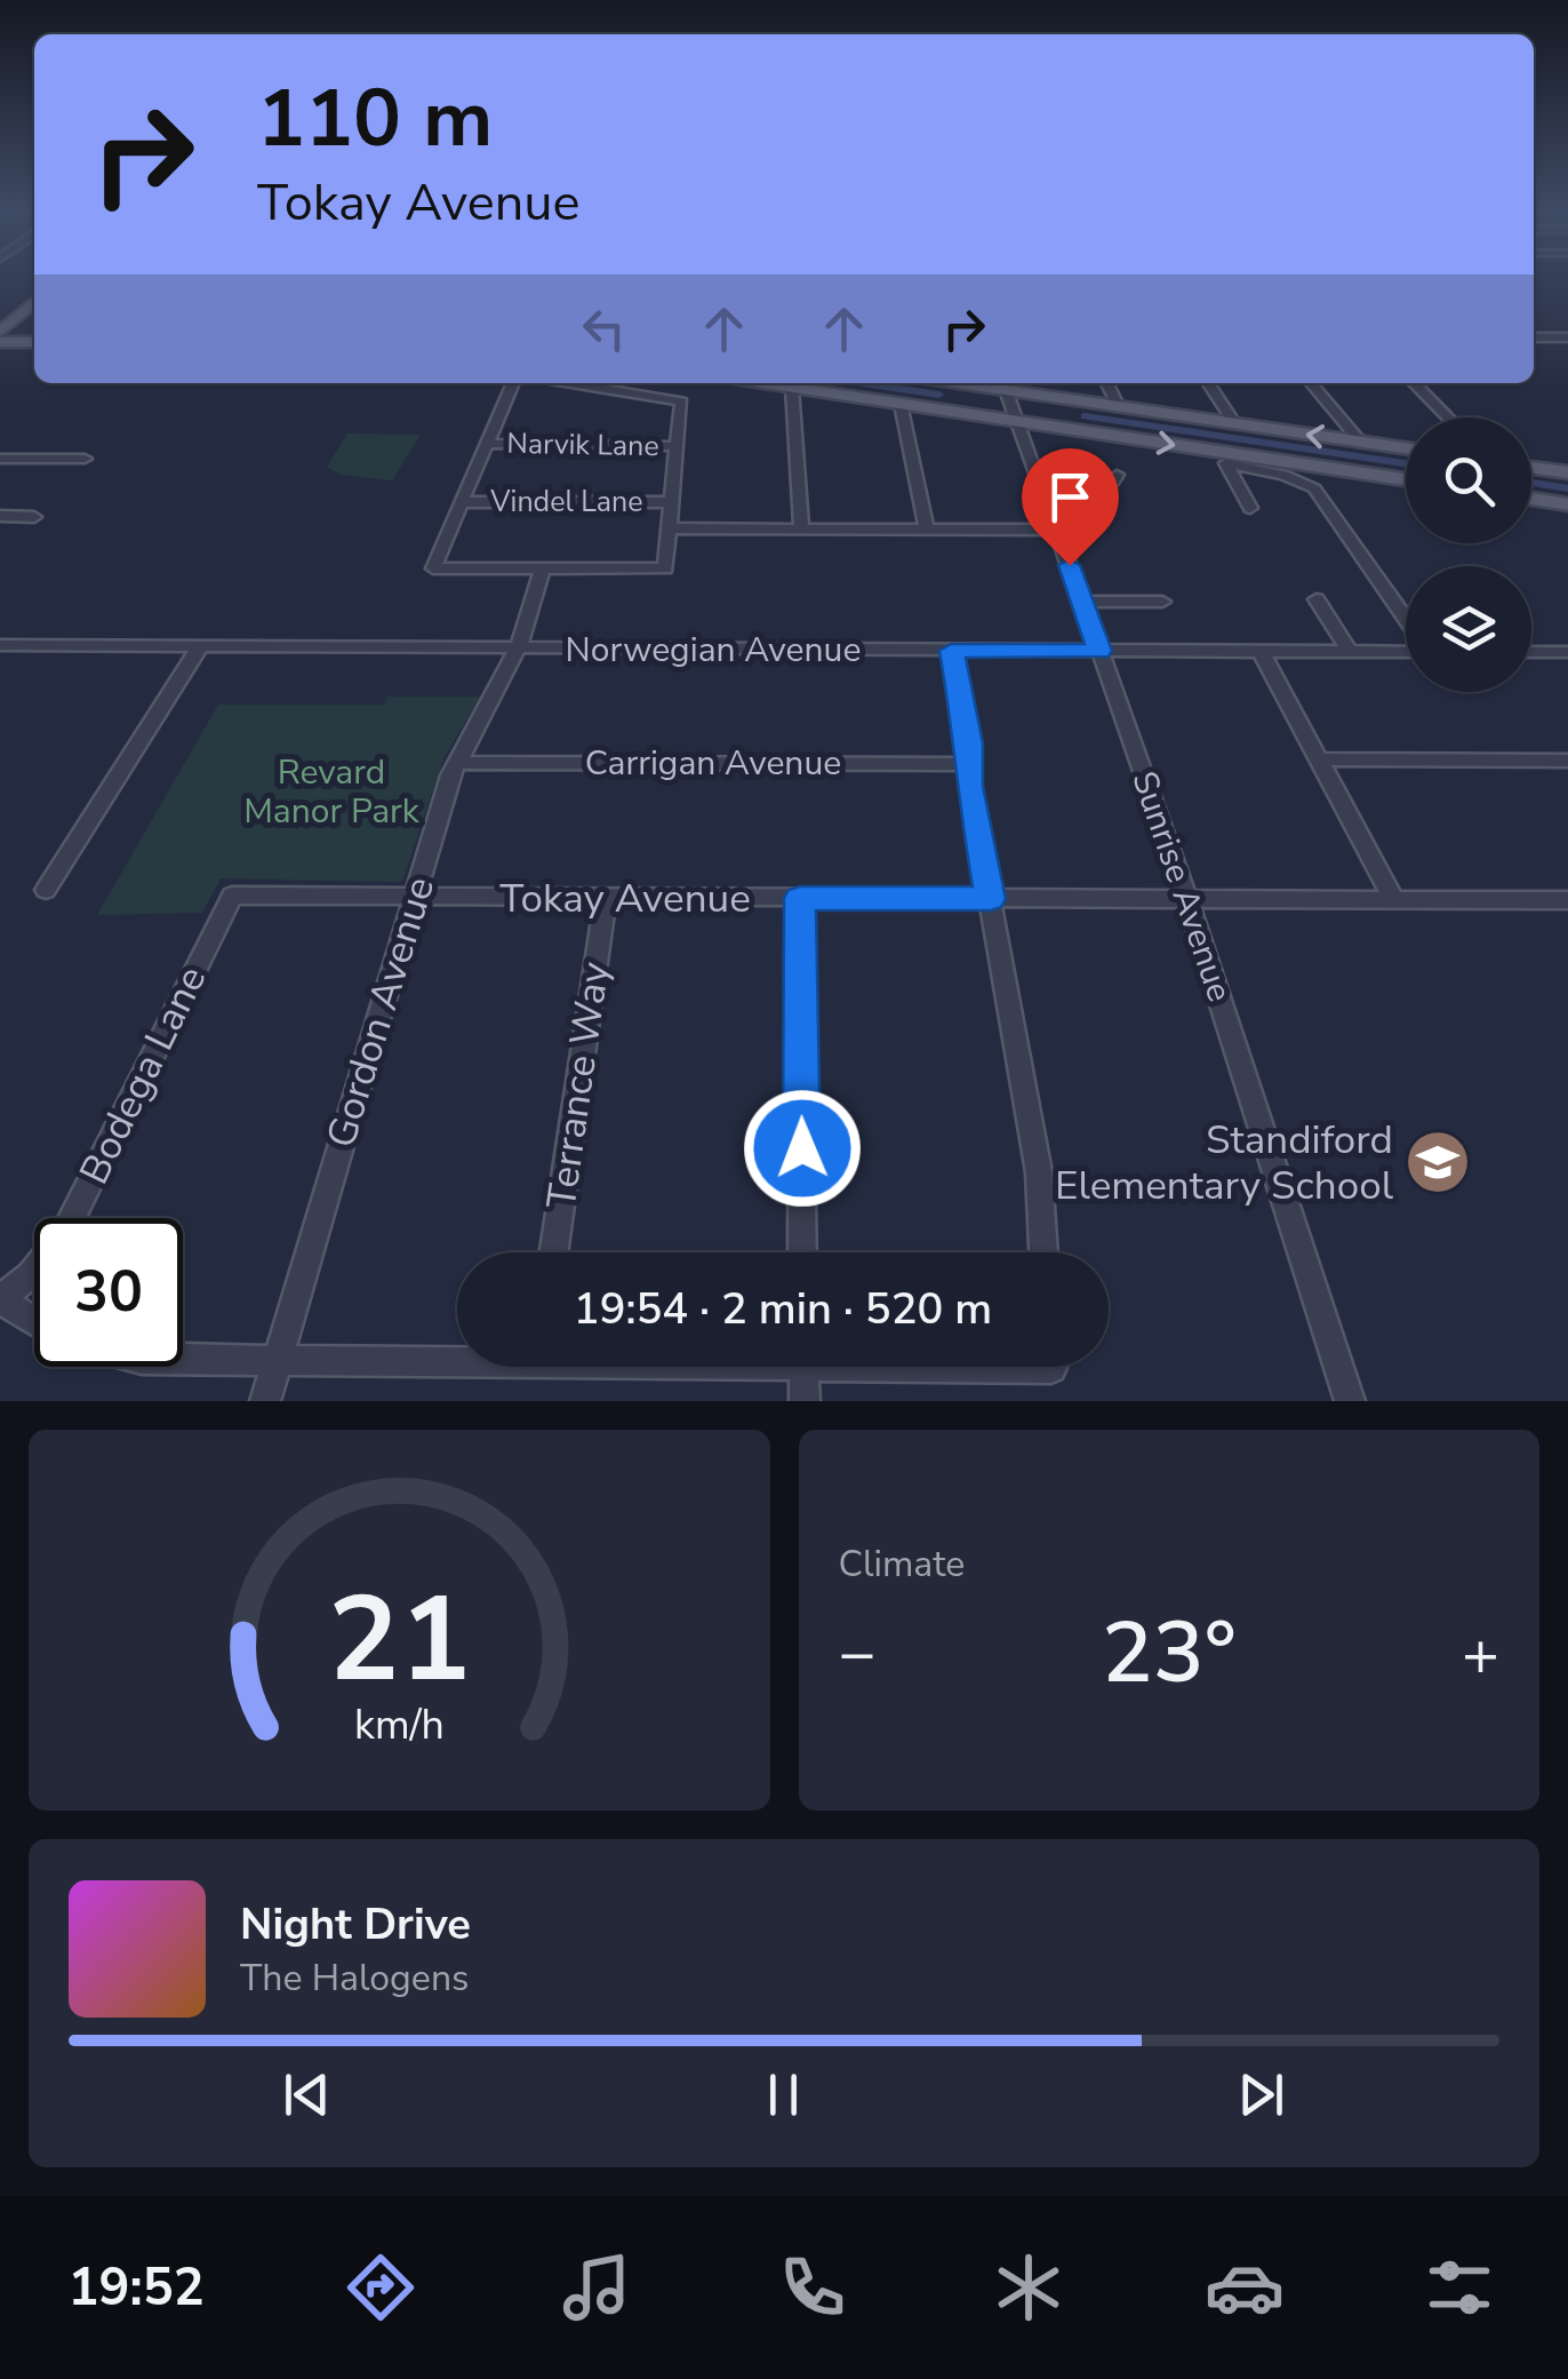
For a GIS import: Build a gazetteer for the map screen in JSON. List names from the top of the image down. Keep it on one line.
{"streets":{"street":["Narvik Lane","Vindel Lane","Norwegian Avenue","Carrigan Avenue","Sunrise Avenue","Tokay Avenue","Gordon Avenue","Bodega Lane","Terrance Way"]},"crossings":[["Norwegian Avenue","Sunrise Avenue"],["Norwegian Avenue","Gordon Avenue"],["Carrigan Avenue","Gordon Avenue"],["Sunrise Avenue","Tokay Avenue"],["Tokay Avenue","Gordon Avenue"],["Tokay Avenue","Bodega Lane"],["Tokay Avenue","Terrance Way"]],"parks":["Revard Manor Park"],"places":{"school or university":["Standiford Elementary School"]},"page":{"turn":["110 m","Tokay Avenue"],"limit":"30","trip":"19:54 · 2 min · 520 m","tile":"Climate","heat":["−","23°","+"],"song":["Night Drive","The Halogens"],"tabs":"19:52","gauge":["21","km/h"]}}
